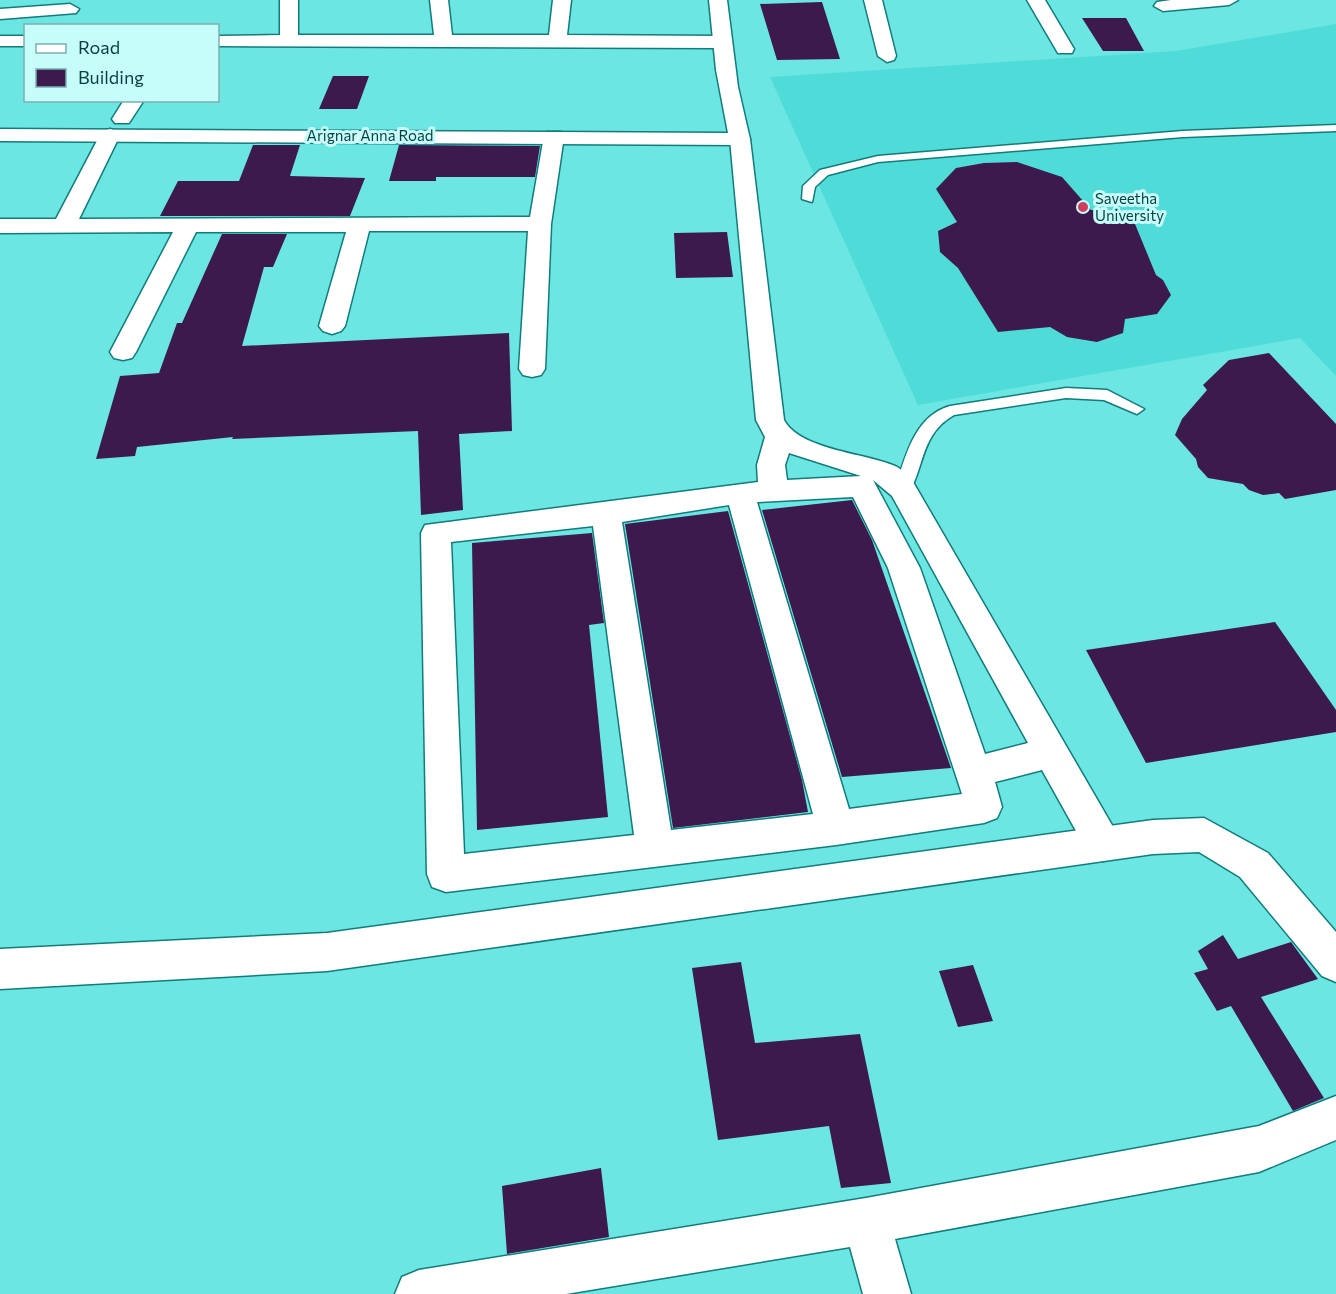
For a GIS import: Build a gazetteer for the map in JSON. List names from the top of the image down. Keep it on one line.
{"streets":{"street":["Arignar Anna Road"]},"places":["Saveetha University"],"legend":["Road","Building"]}
